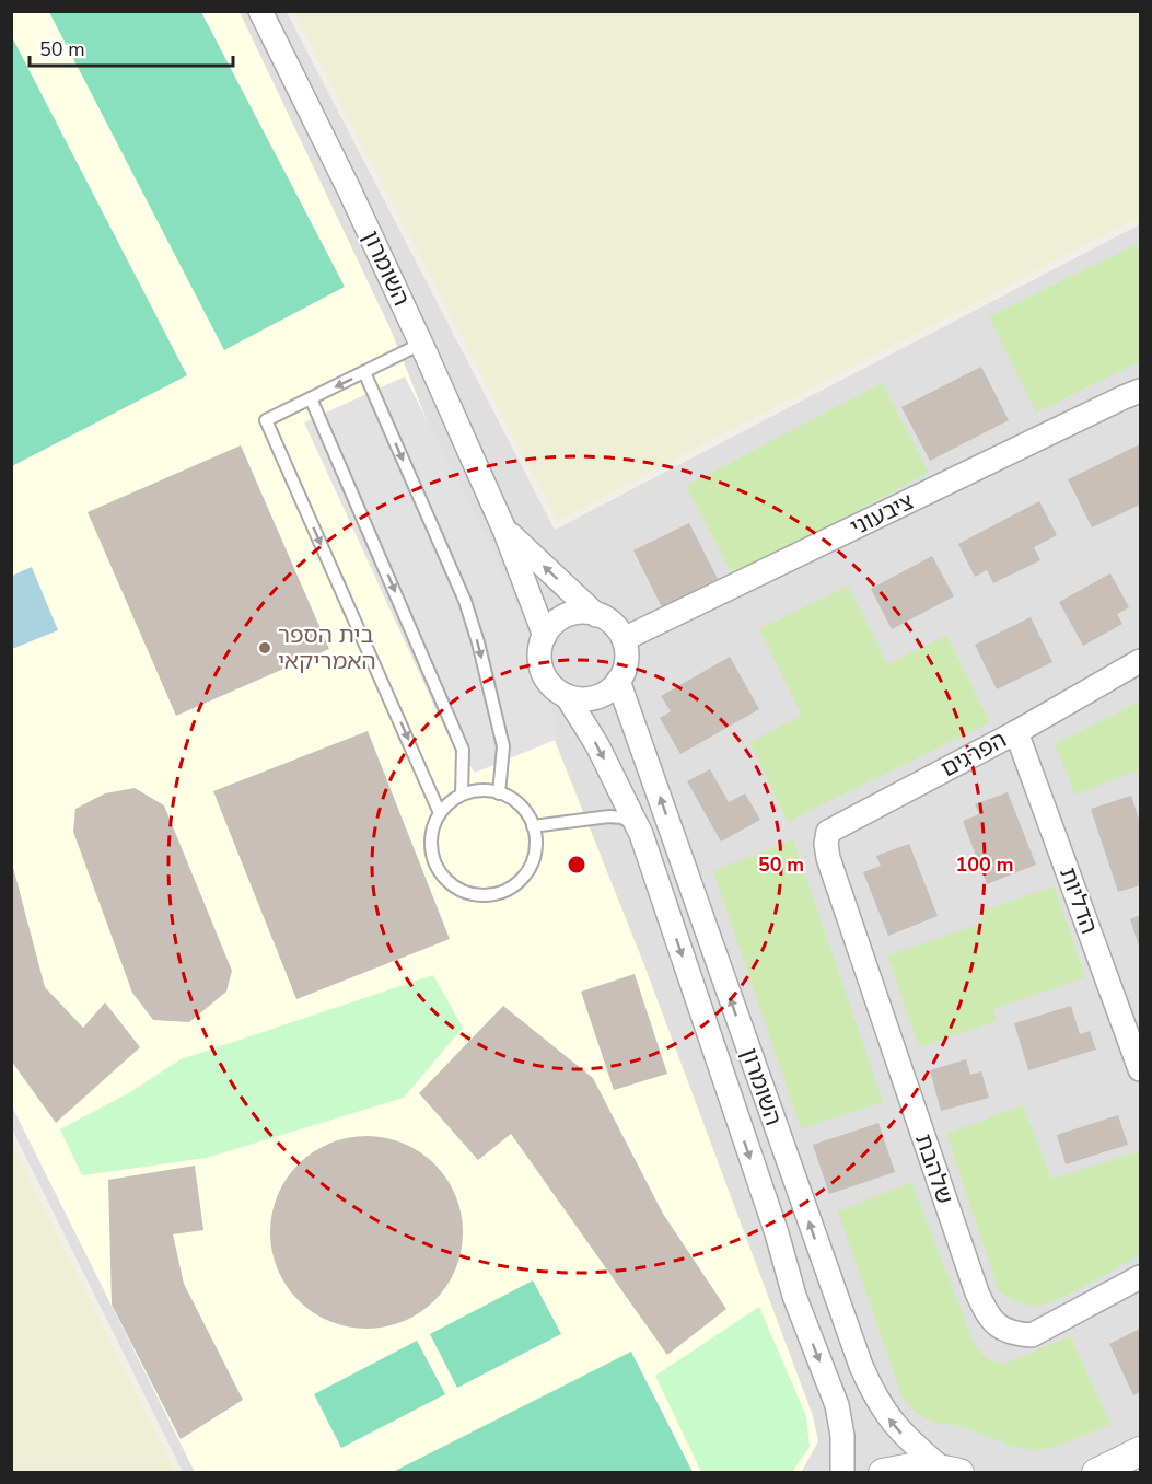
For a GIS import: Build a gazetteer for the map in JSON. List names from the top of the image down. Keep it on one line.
{"streets":{"street":["השומרון","ציבעוני","הפרגים","הדליות","שלהבת"]},"crossings":[["השומרון","ציבעוני"],["הפרגים","הדליות"],["הפרגים","שלהבת"]],"places":["בית הספר האמריקאי"],"scale_bar":"50 m","rings":["50 m","100 m"]}
